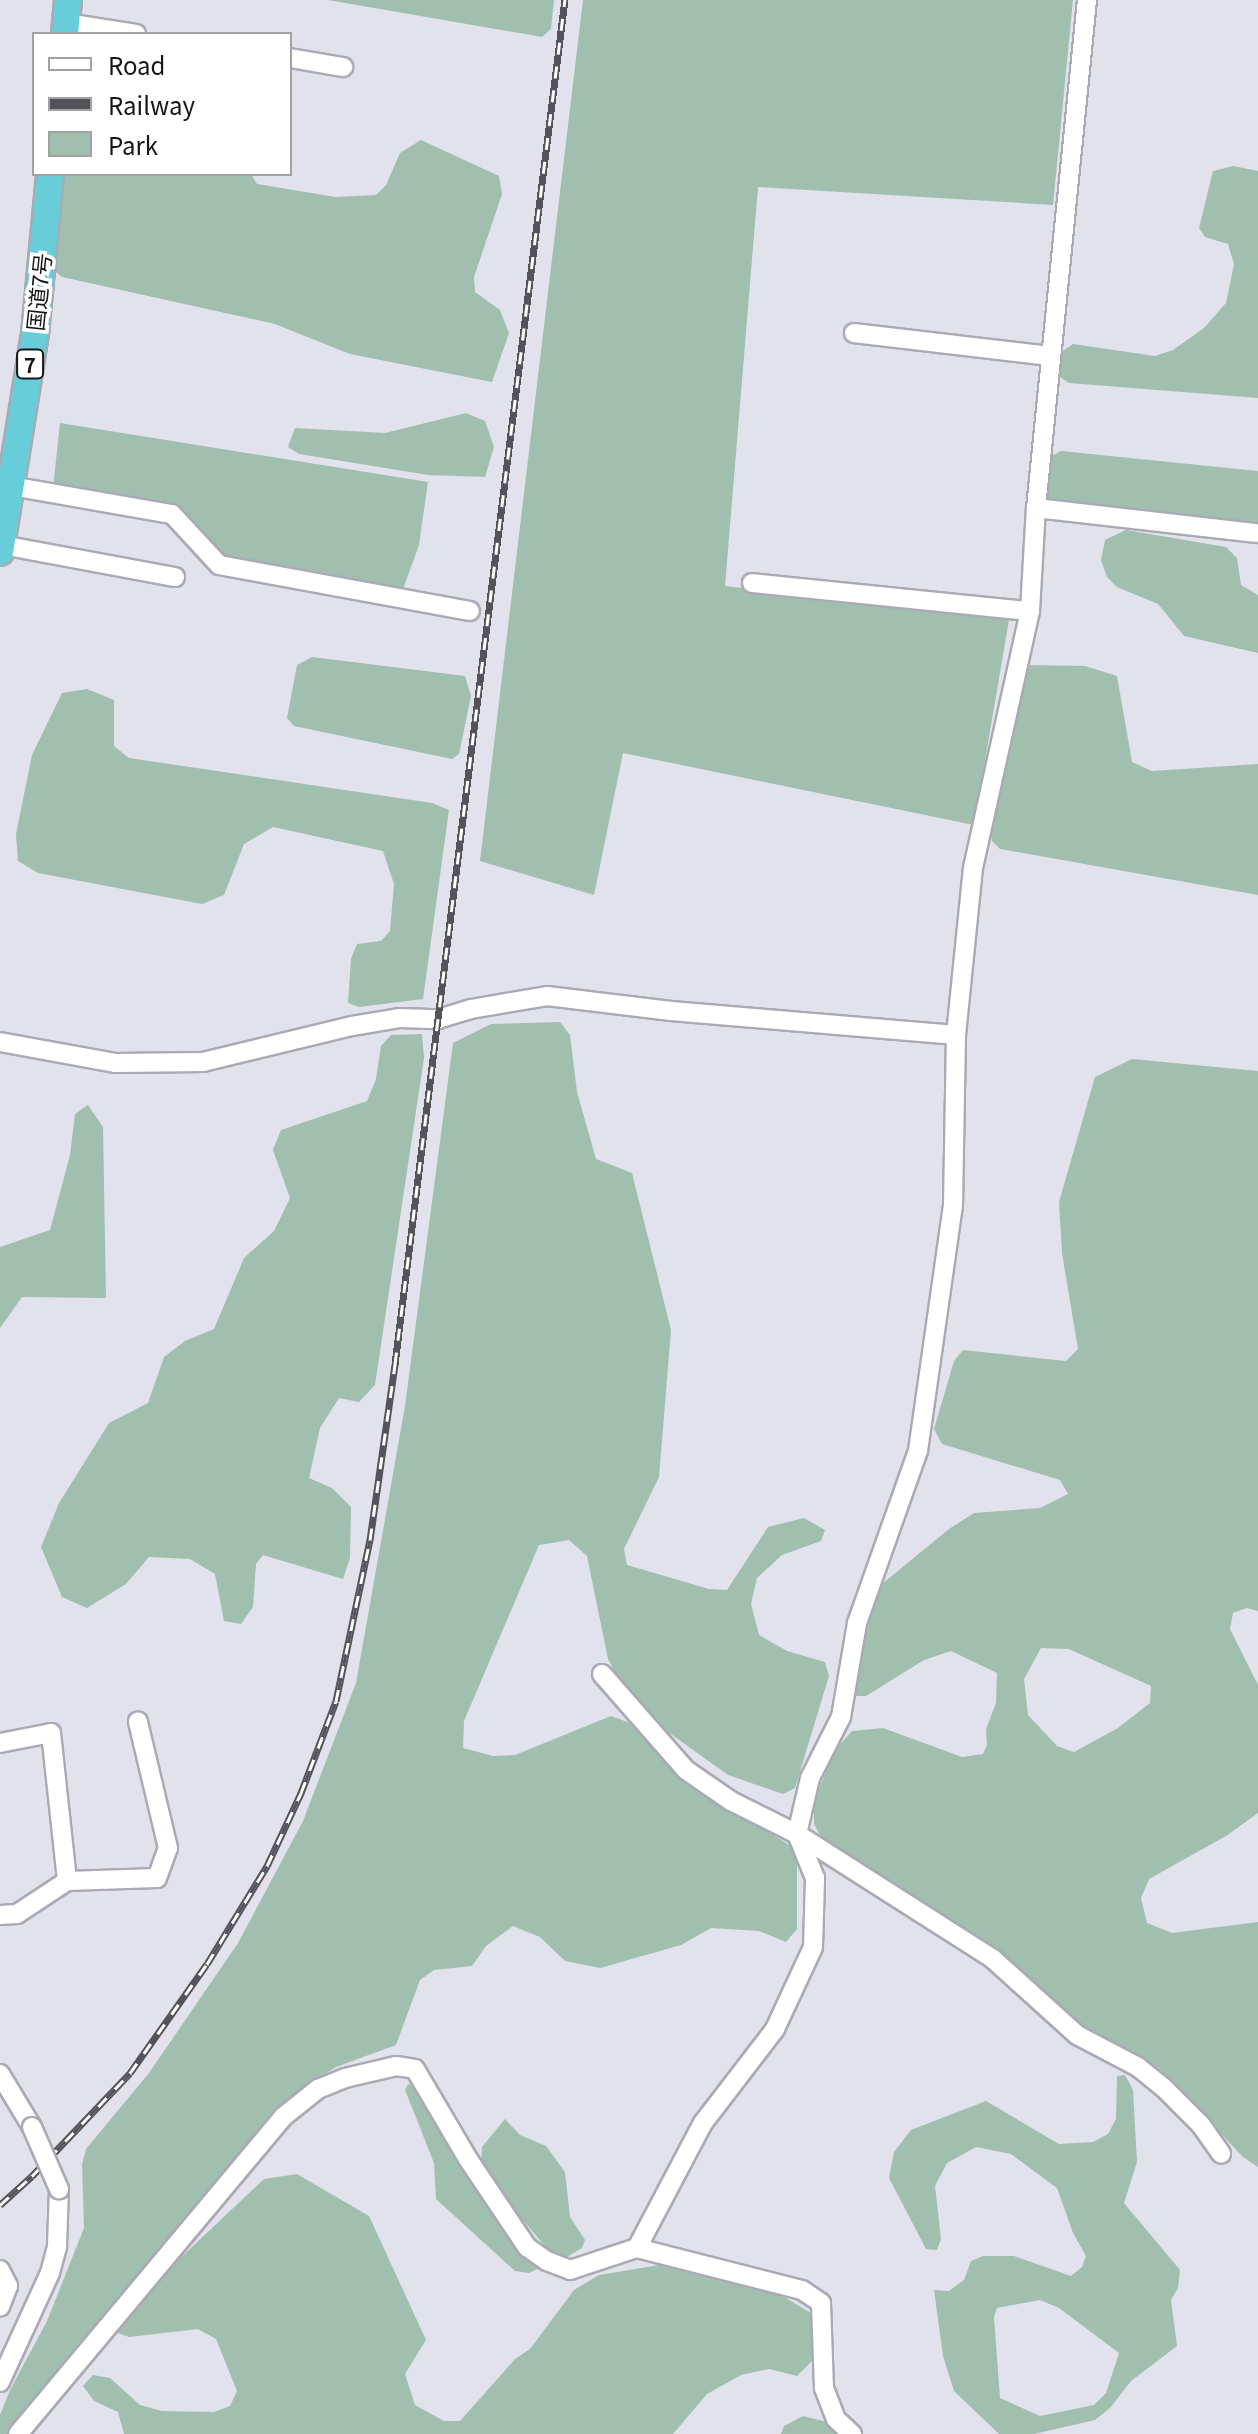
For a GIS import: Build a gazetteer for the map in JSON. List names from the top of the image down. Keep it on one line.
{"streets":{"highway":["国道7号","7"]},"legend":["Road","Railway","Park"]}
